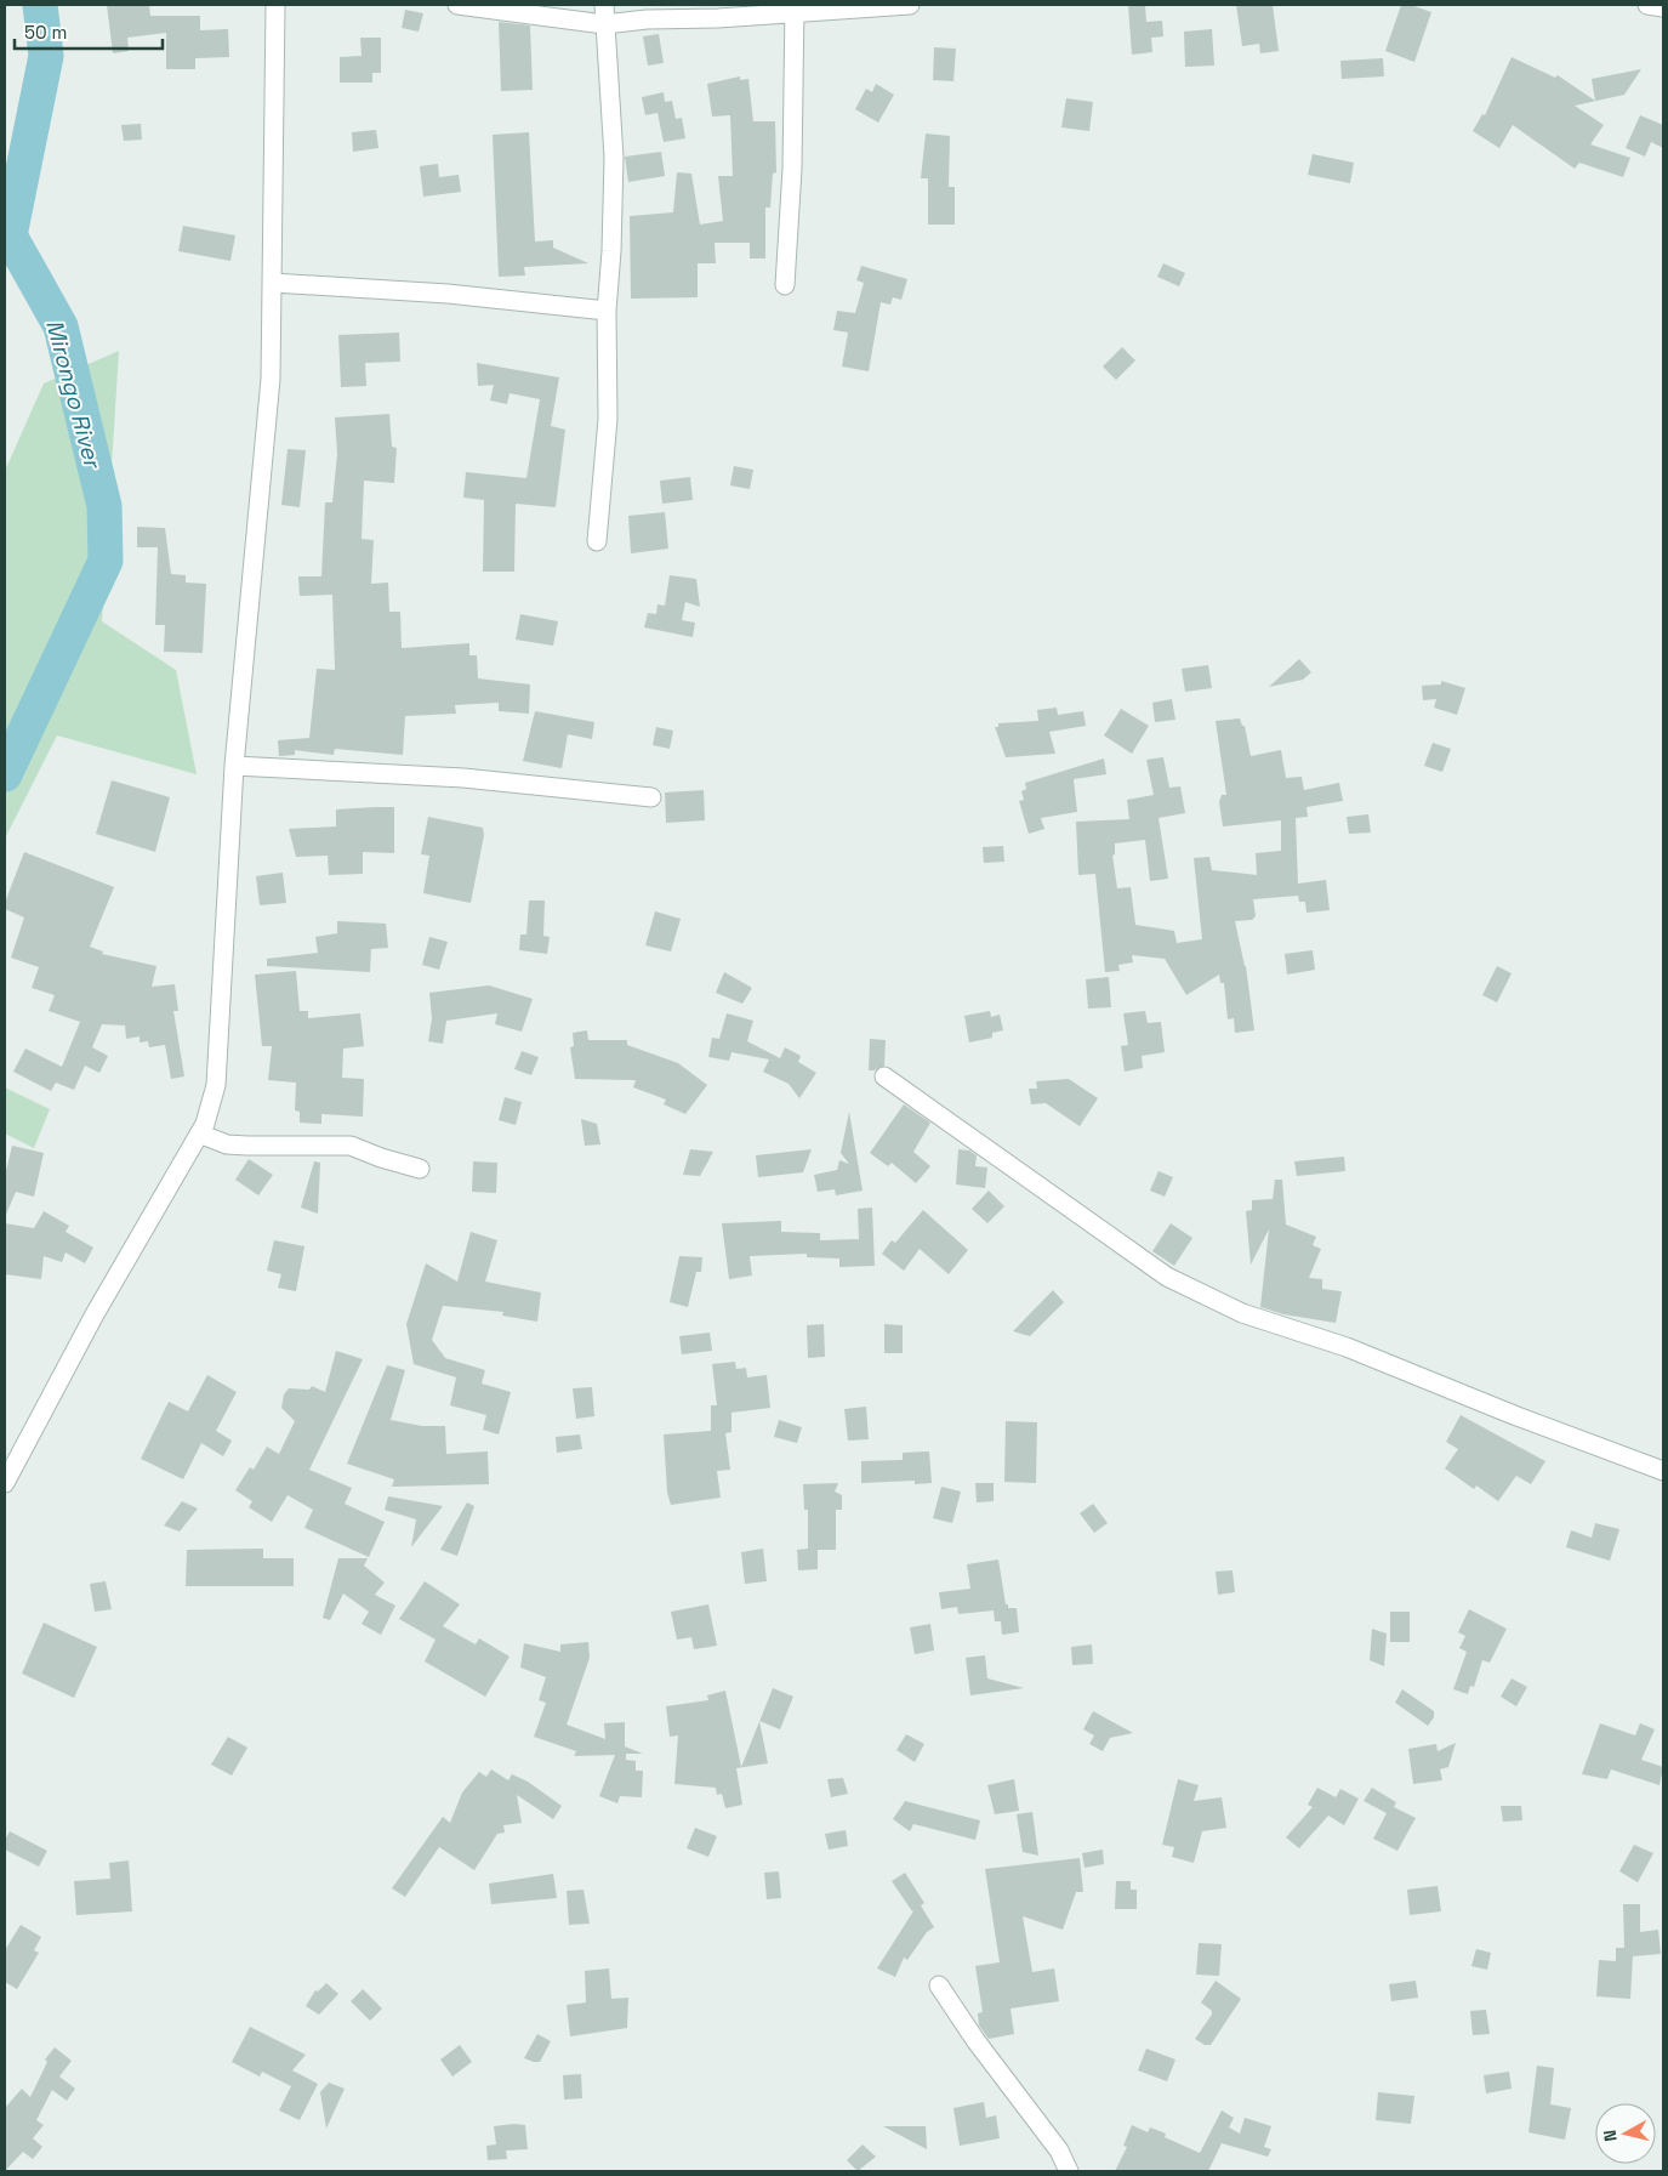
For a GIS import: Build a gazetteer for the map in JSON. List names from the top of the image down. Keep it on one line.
{"water":["Mirongo River"],"scale_bar":"50 m","north":"left"}
